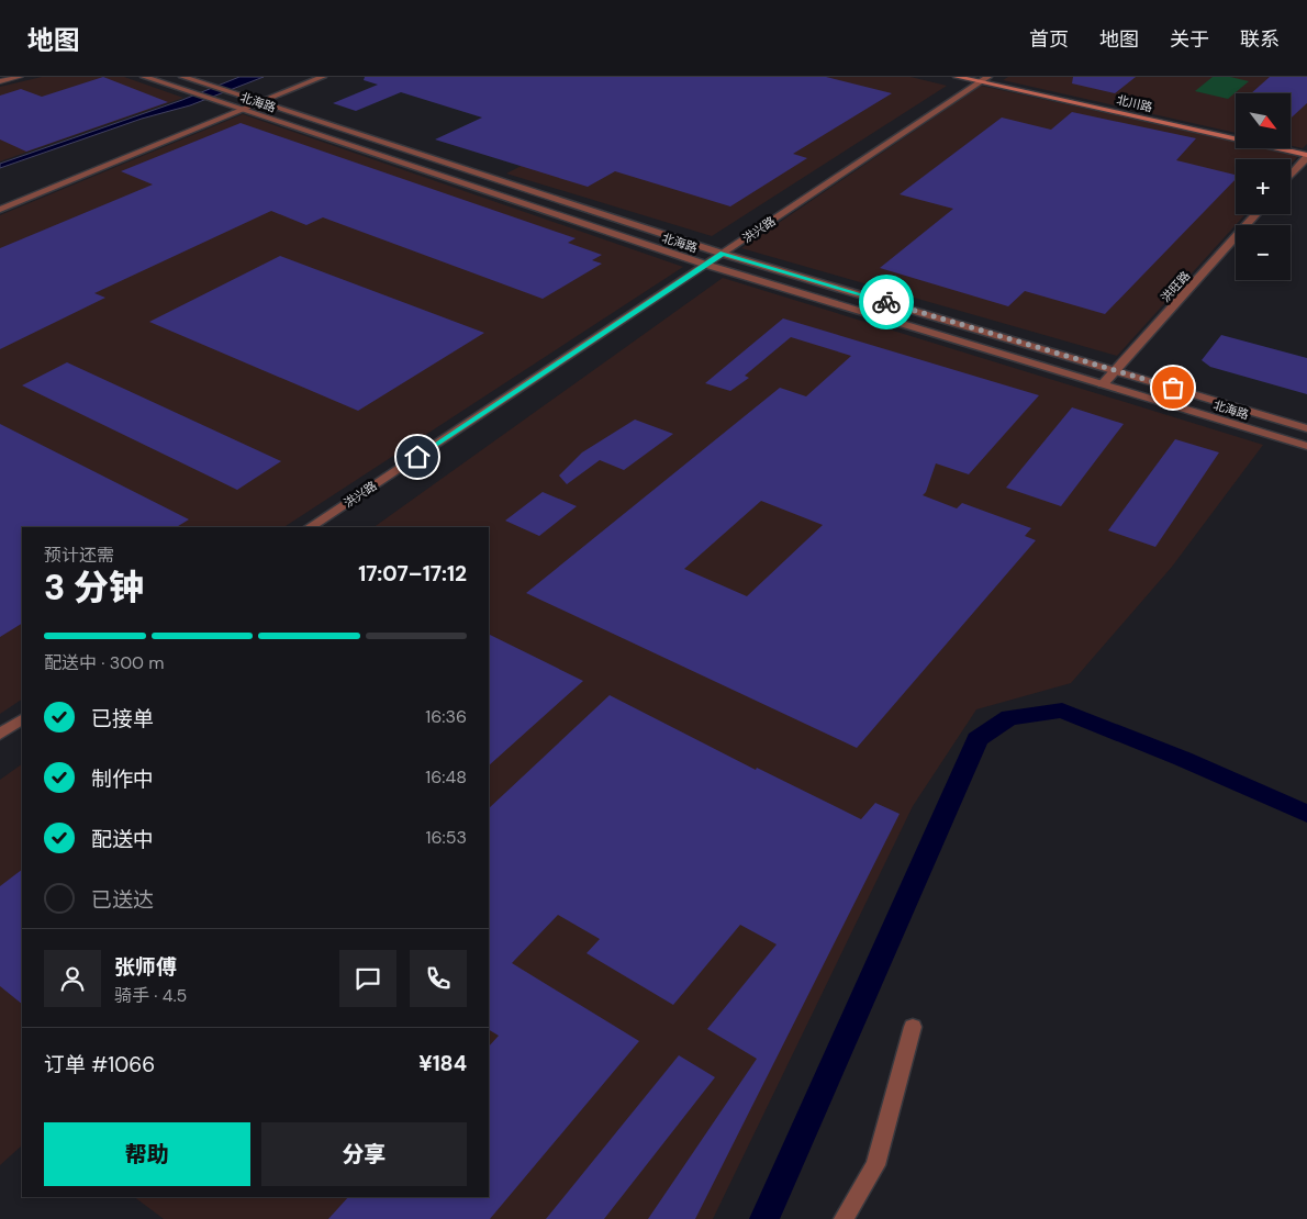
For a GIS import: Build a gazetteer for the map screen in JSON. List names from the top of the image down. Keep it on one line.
{"streets":{"main road":["北川路"],"street":["北海路","洪兴路","洪旺路"]},"crossings":[["北海路","洪兴路"],["北海路","洪旺路"],["北川路","洪兴路"]],"north":"bottom right","page":{"header":"地图","nav":["首页","地图","关于","联系"],"map_buttons":["+","−"],"heading":["3 分钟","预计还需","17:07–17:12"],"panel":["张师傅","骑手 · 4.5","订单 #1066","¥184"],"bar":"配送中 · 300 m","list":[["已接单","16:36"],["制作中","16:48"],["配送中","16:53"],"已送达"],"buttons":["帮助","分享"]}}
